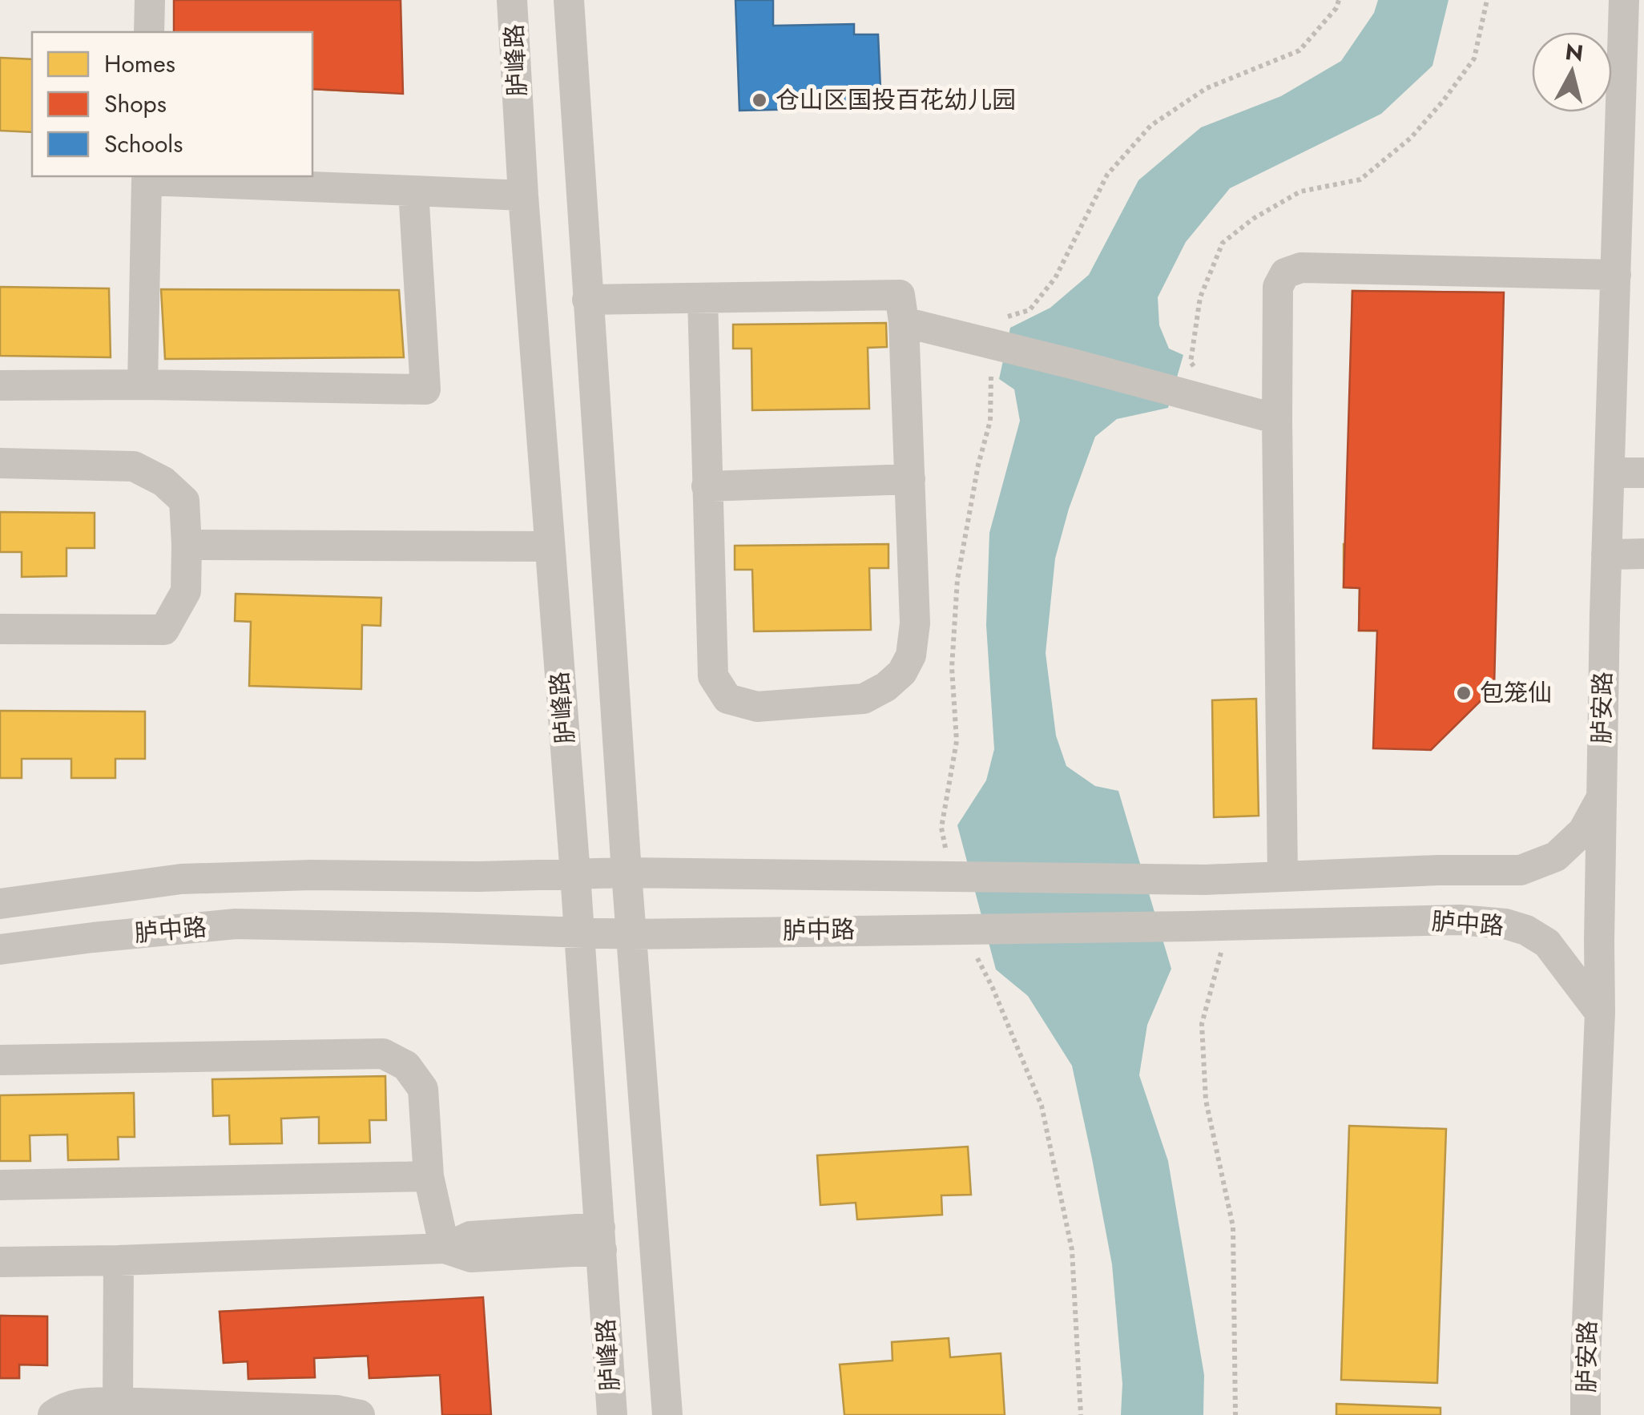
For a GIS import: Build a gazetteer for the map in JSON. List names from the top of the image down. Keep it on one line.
{"streets":{"street":["胪峰路","胪安路","胪中路"]},"crossings":[["胪峰路","胪中路"],["胪安路","胪中路"]],"places":["仓山区国投百花幼儿园","包笼仙"],"legend":["Homes","Shops","Schools"],"north":"top"}
